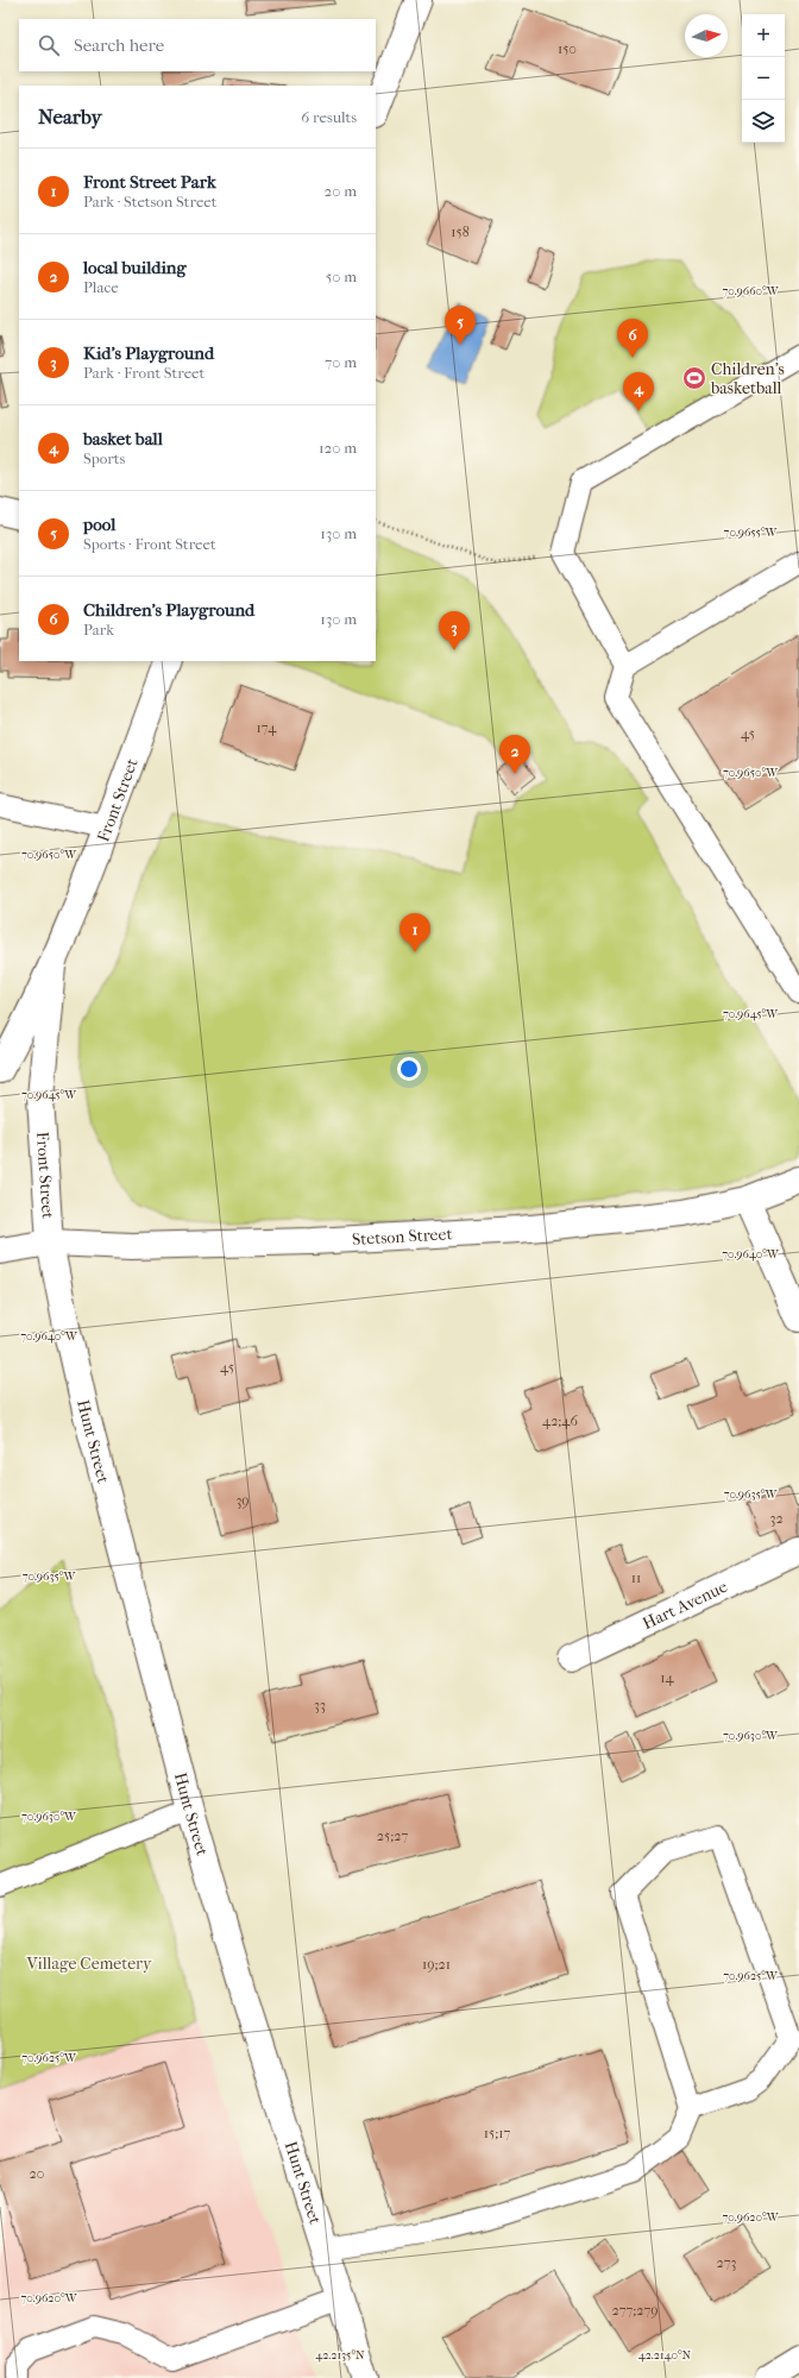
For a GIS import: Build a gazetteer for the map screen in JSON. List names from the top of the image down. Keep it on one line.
{"streets":{"street":["Front Street","Stetson Street","Hunt Street","Hart Avenue"]},"crossings":[["Front Street","Stetson Street"],["Front Street","Hunt Street"],["Stetson Street","Hunt Street"]],"parks":["Village Cemetery"],"places":{"sports":["Children's basketball"]},"house_numbers":["150","158","174","45","45","42;46","39","32","11","14","33","25;27","19;21","15;17","20","273","277;279"],"north":"right","page":{"map_buttons":["+","−"],"search":"Search here","heading":["Nearby","6 results"],"list":[{"mark":"1","name":"Front Street Park","note":"Park · Stetson Street","value":"20 m"},{"mark":"2","name":"local building","note":"Place","value":"50 m"},{"mark":"3","name":"Kid's Playground","note":"Park · Front Street","value":"70 m"},{"mark":"4","name":"basket ball","note":"Sports","value":"120 m"},{"mark":"5","name":"pool","note":"Sports · Front Street","value":"130 m"},{"mark":"6","name":"Children's Playground","note":"Park","value":"130 m"}],"pins":["5","6","4","3","2","1"]},"coordinates":["70.9660°W","70.9655°W","70.9650°W","70.9645°W","70.9640°W","70.9635°W","70.9630°W","70.9625°W","70.9620°W","42.2135°N","42.2140°N"]}
